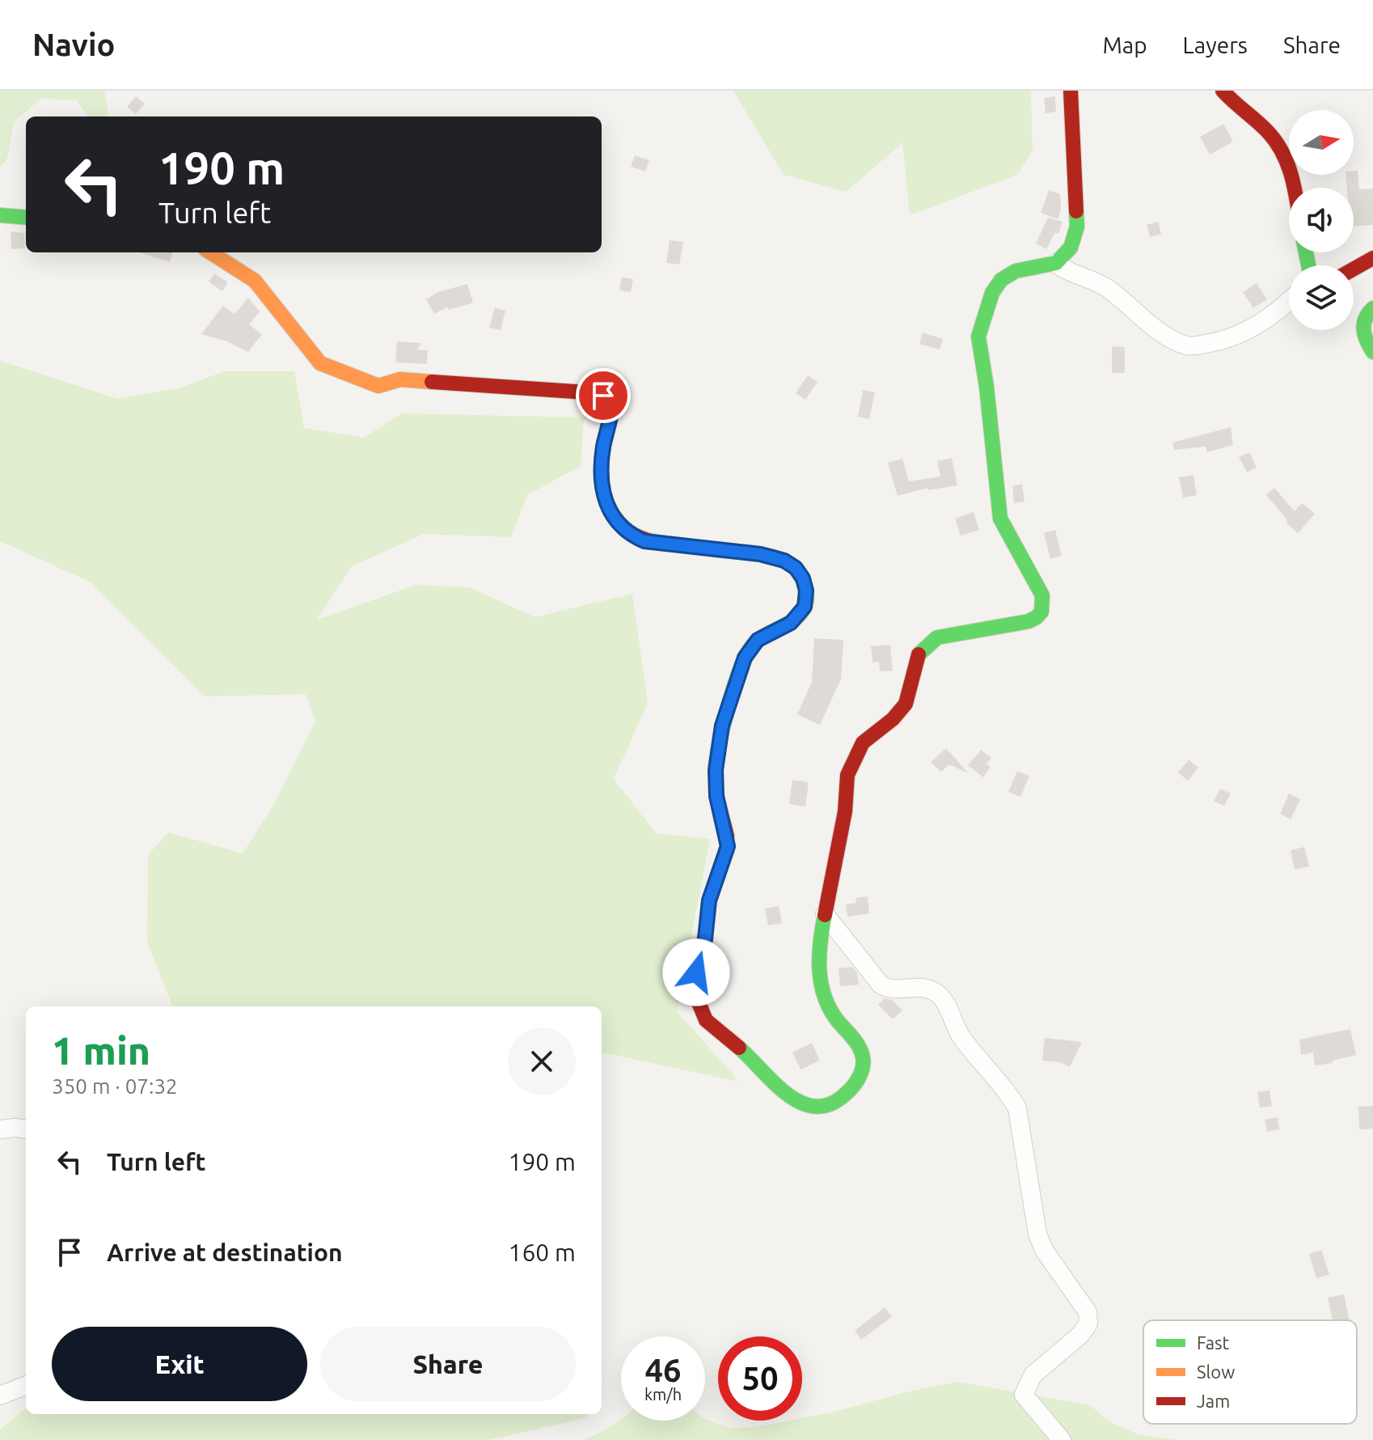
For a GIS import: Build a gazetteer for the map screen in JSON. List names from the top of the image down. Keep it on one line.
{"legend":["Fast","Slow","Jam"],"north":"right","page":{"header":"Navio","nav":["Map","Layers","Share"],"turn":["190 m","Turn left"],"heading":["1 min","350 m · 07:32"],"list":[{"name":"Turn left","value":"190 m"},{"name":"Arrive at destination","value":"160 m"}],"buttons":["Exit","Share"],"speed":"46 km/h","limit":"50"}}
